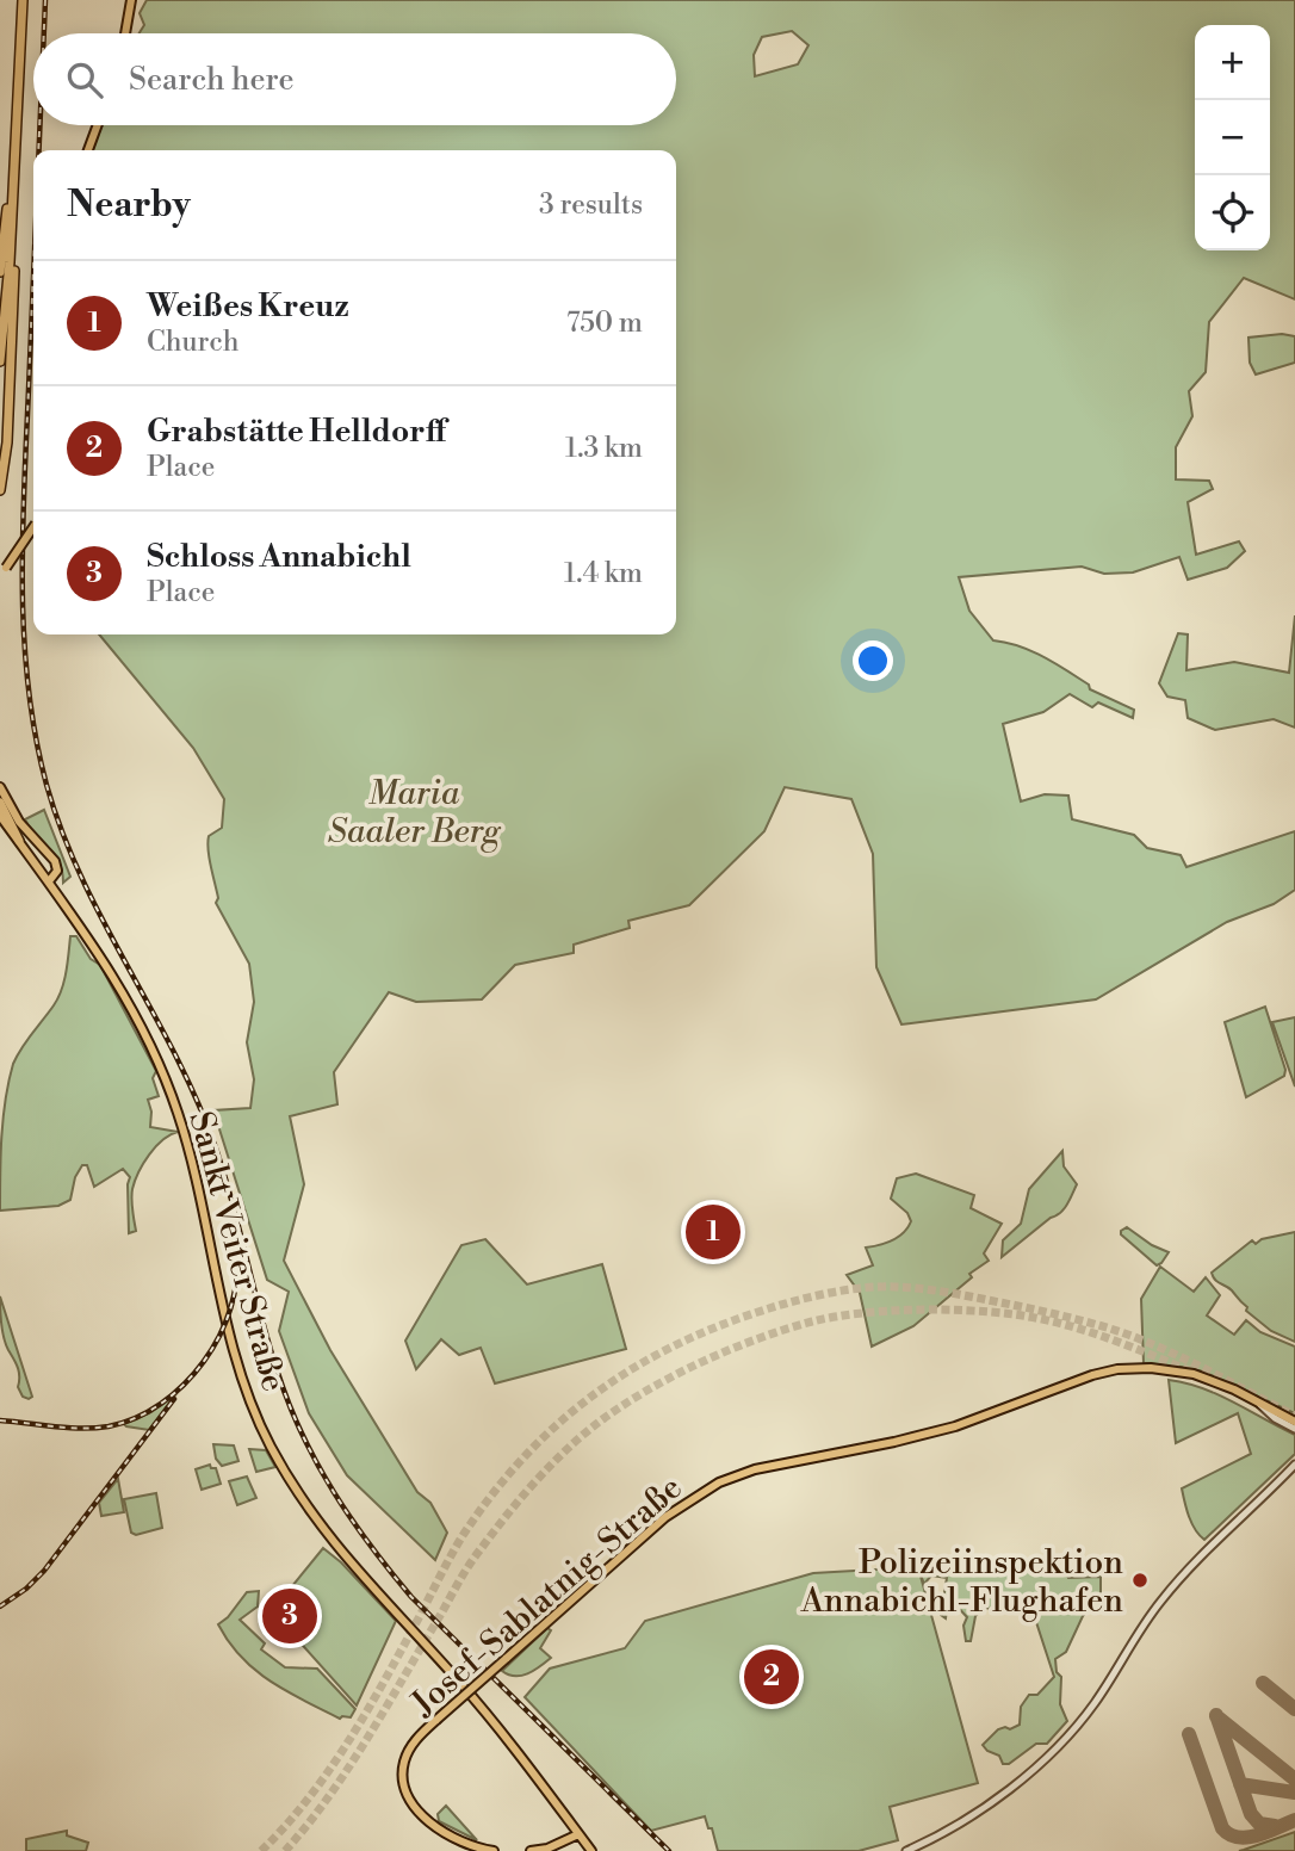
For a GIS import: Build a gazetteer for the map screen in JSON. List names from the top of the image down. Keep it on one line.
{"streets":{"main road":["Sankt Veiter Straße","Josef-Sablatnig-Straße"]},"parks":["Maria Saaler Berg"],"places":["Polizeiinspektion Annabichl-Flughafen"],"page":{"map_buttons":["+","−"],"search":"Search here","heading":["Nearby","3 results"],"list":[{"mark":"1","name":"Weißes Kreuz","note":"Church","value":"750 m"},{"mark":"2","name":"Grabstätte Helldorff","note":"Place","value":"1.3 km"},{"mark":"3","name":"Schloss Annabichl","note":"Place","value":"1.4 km"}],"pins":["1","3","2"]}}
